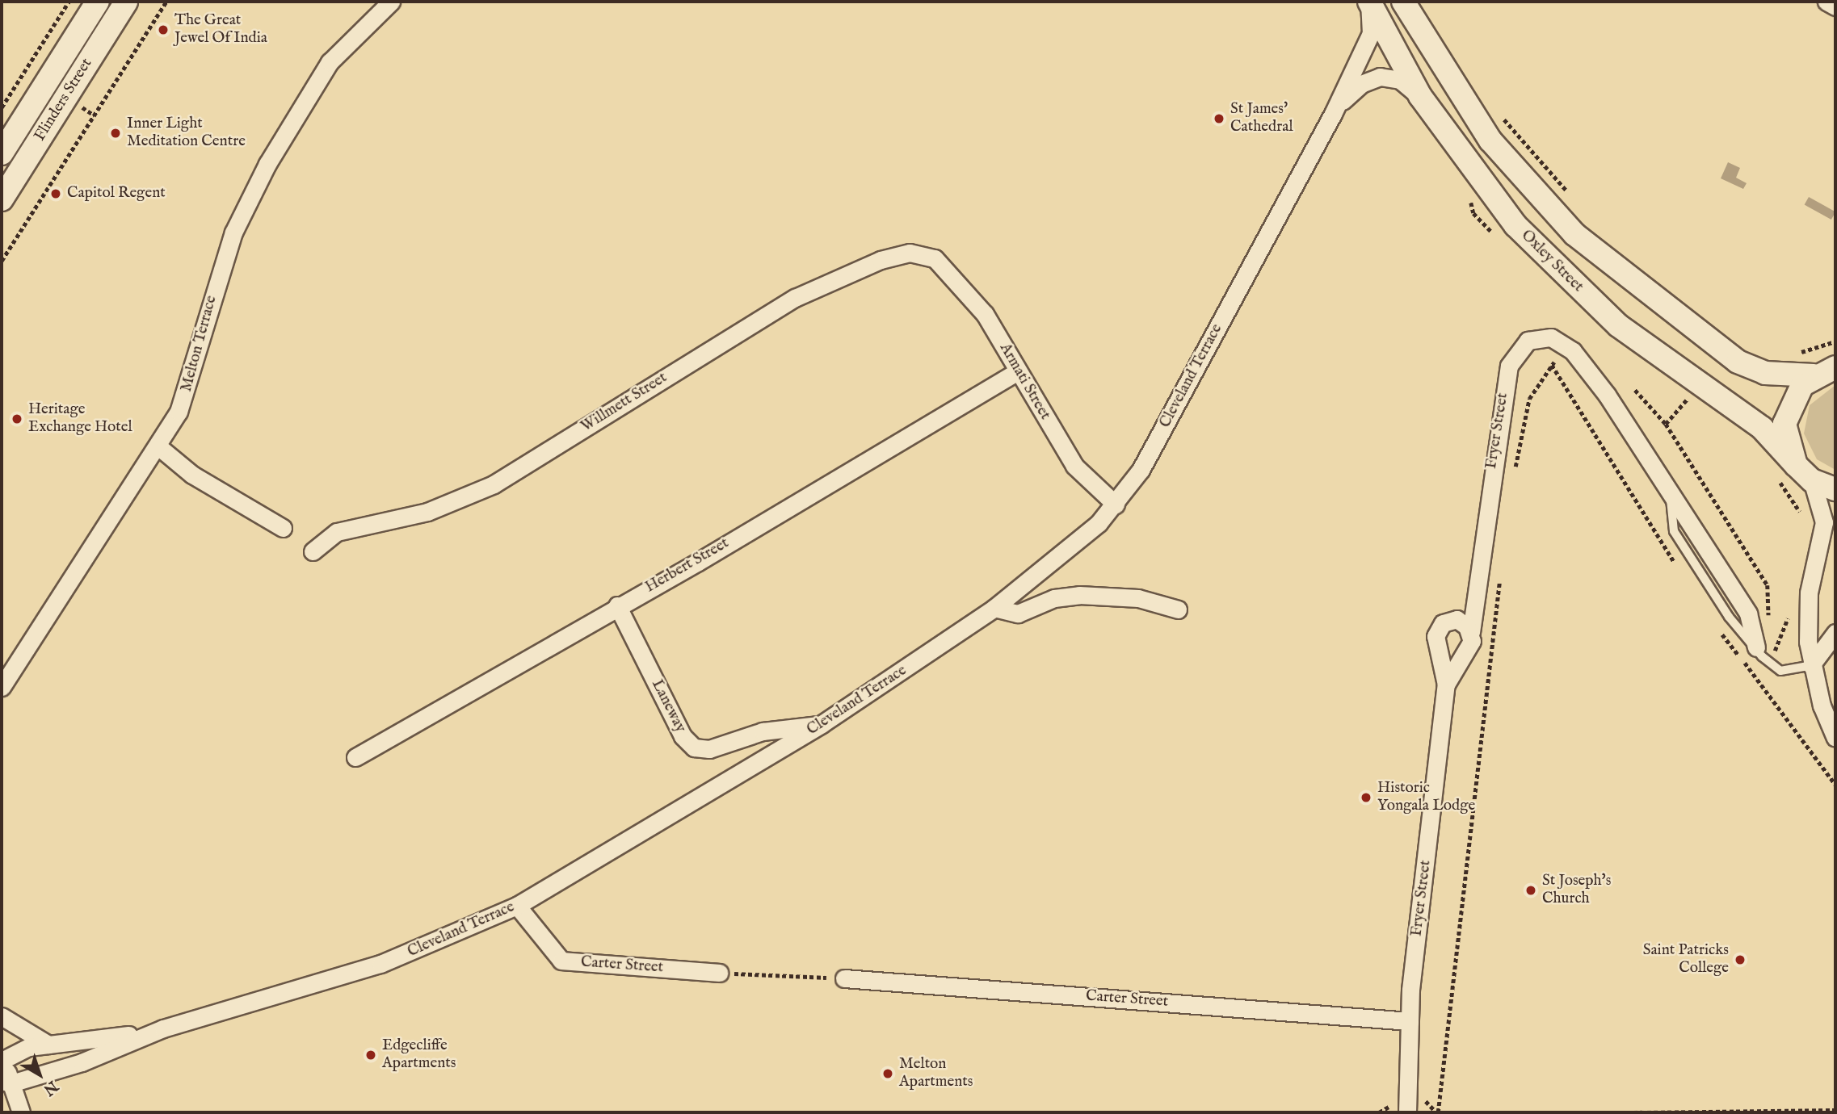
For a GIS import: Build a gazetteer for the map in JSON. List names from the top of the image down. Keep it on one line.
{"streets":{"main road":["Flinders Street","Oxley Street"],"street":["Melton Terrace","Cleveland Terrace","Armati Street","Willmett Street","Fryer Street","Herbert Street","Laneway","Carter Street"]},"crossings":[["Oxley Street","Cleveland Terrace"],["Cleveland Terrace","Armati Street"],["Cleveland Terrace","Laneway"],["Cleveland Terrace","Carter Street"],["Armati Street","Willmett Street"],["Armati Street","Herbert Street"],["Fryer Street","Carter Street"],["Herbert Street","Laneway"]],"places":["The Great Jewel Of India","St James' Cathedral","Inner Light Meditation Centre","Capitol Regent","Heritage Exchange Hotel","Historic Yongala Lodge","St Joseph's Church","Saint Patricks College","Edgecliffe Apartments","Melton Apartments"],"north":"bottom right"}
